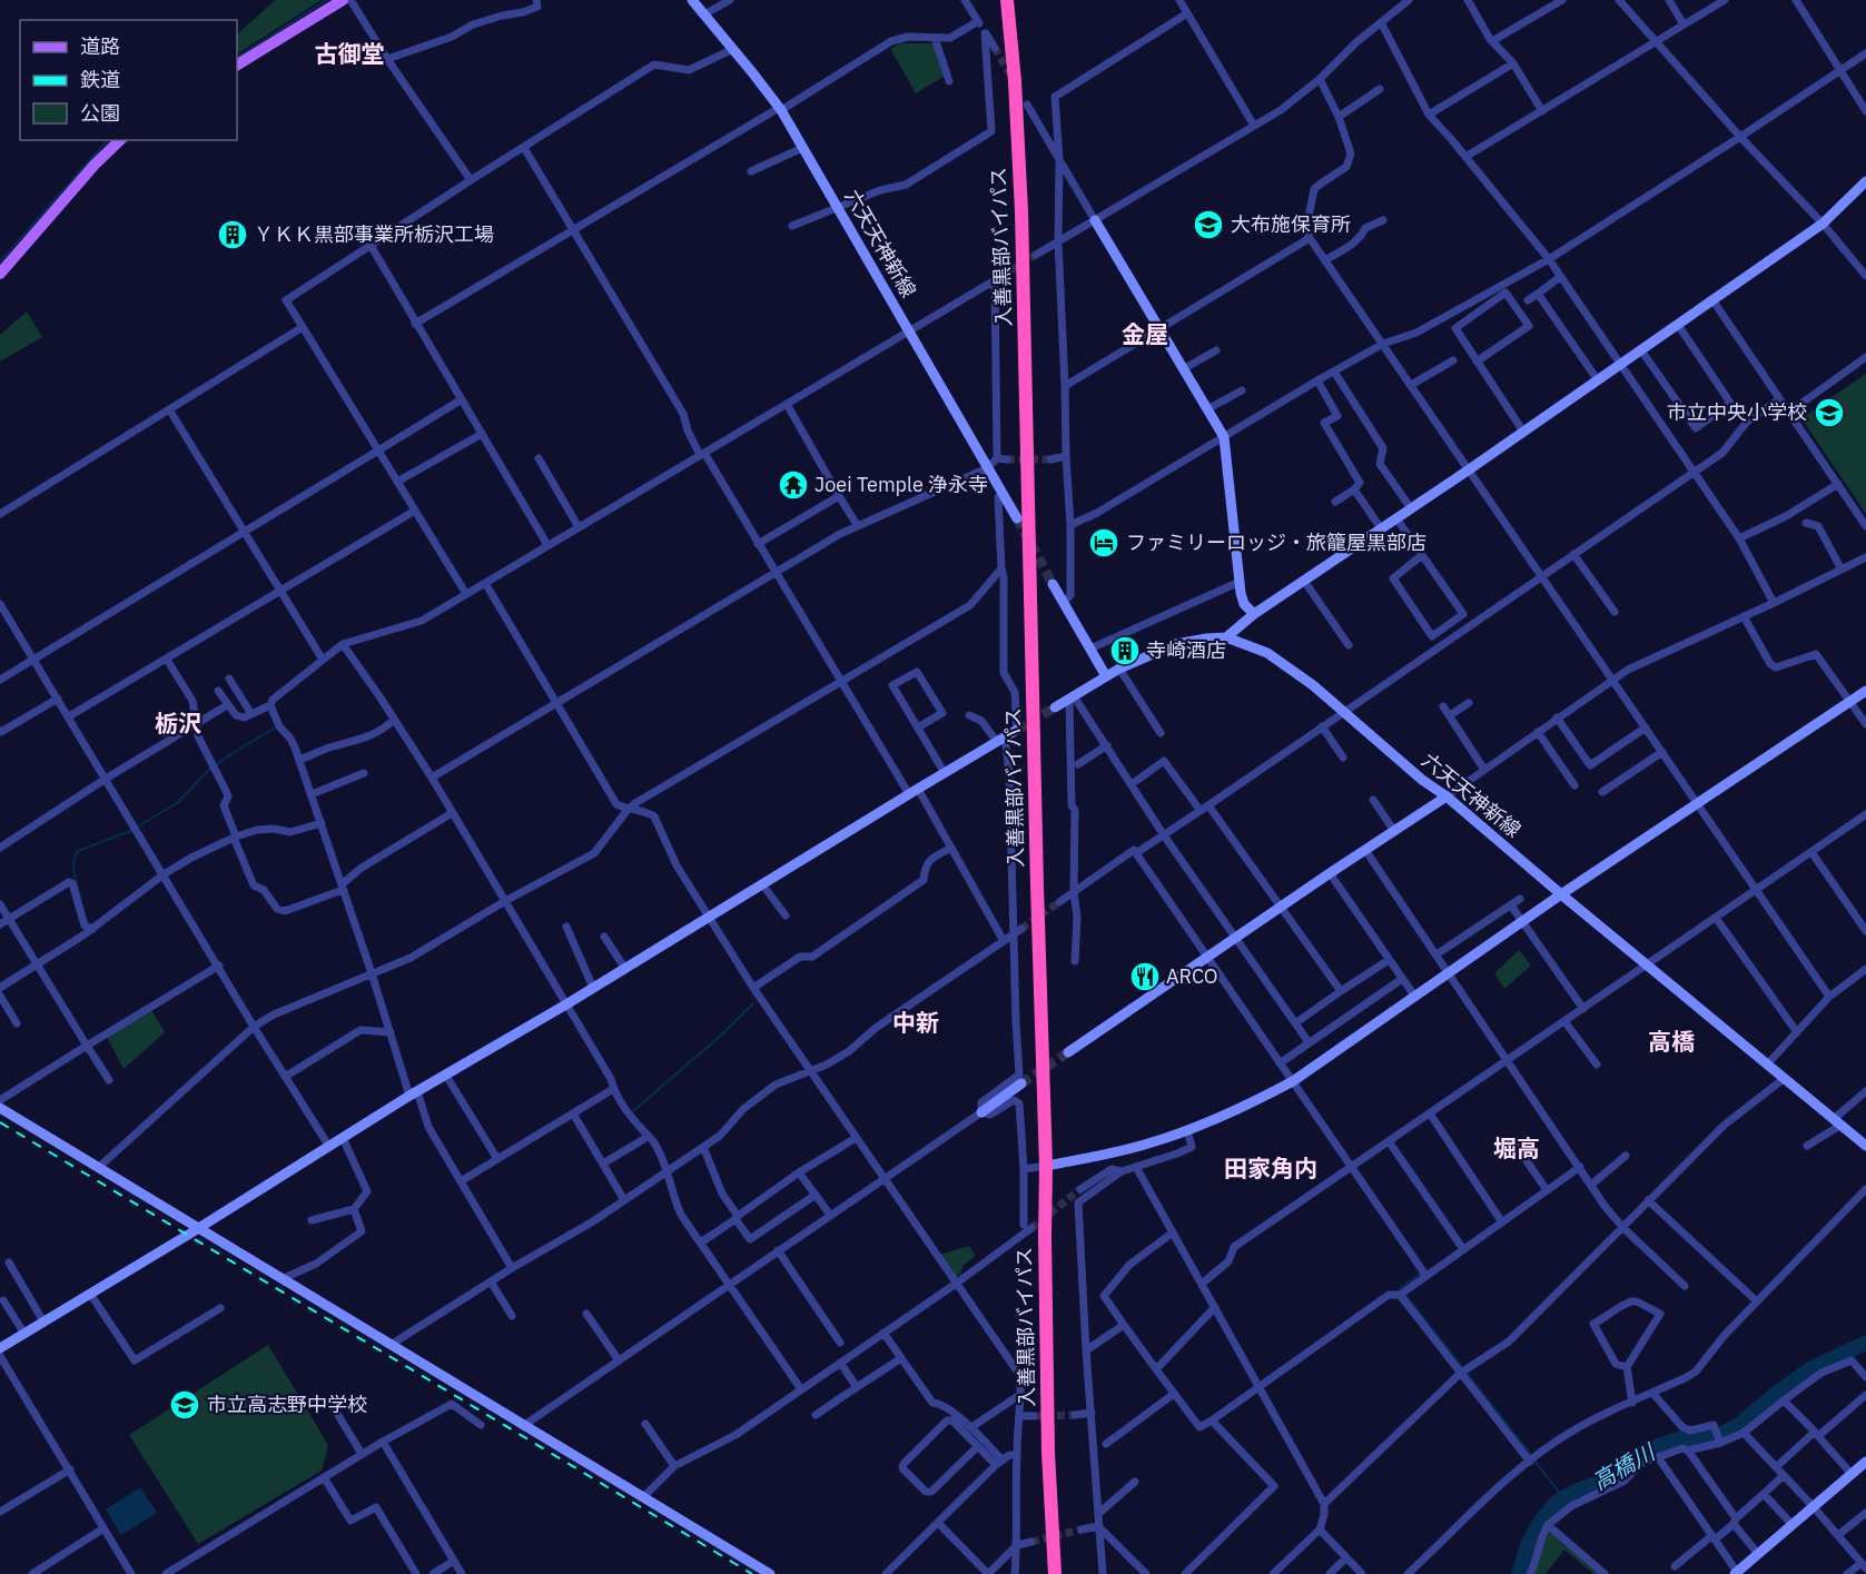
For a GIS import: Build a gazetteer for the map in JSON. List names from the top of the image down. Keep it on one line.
{"streets":{"highway":["入善黒部バイパス"],"street":["六天天神新線"]},"districts":["古御堂","金屋","栃沢","中新","高橋","堀高","田家角内"],"water":["高橋川"],"places":{"school or university":["大布施保育所","市立中央小学校","市立高志野中学校"],"building":["ＹＫＫ黒部事業所栃沢工場","寺崎酒店"],"temple":["Joei Temple 浄永寺"],"hotel":["ファミリーロッジ・旅籠屋黒部店"],"restaurant":["ARCO"]},"legend":["道路","鉄道","公園"]}
